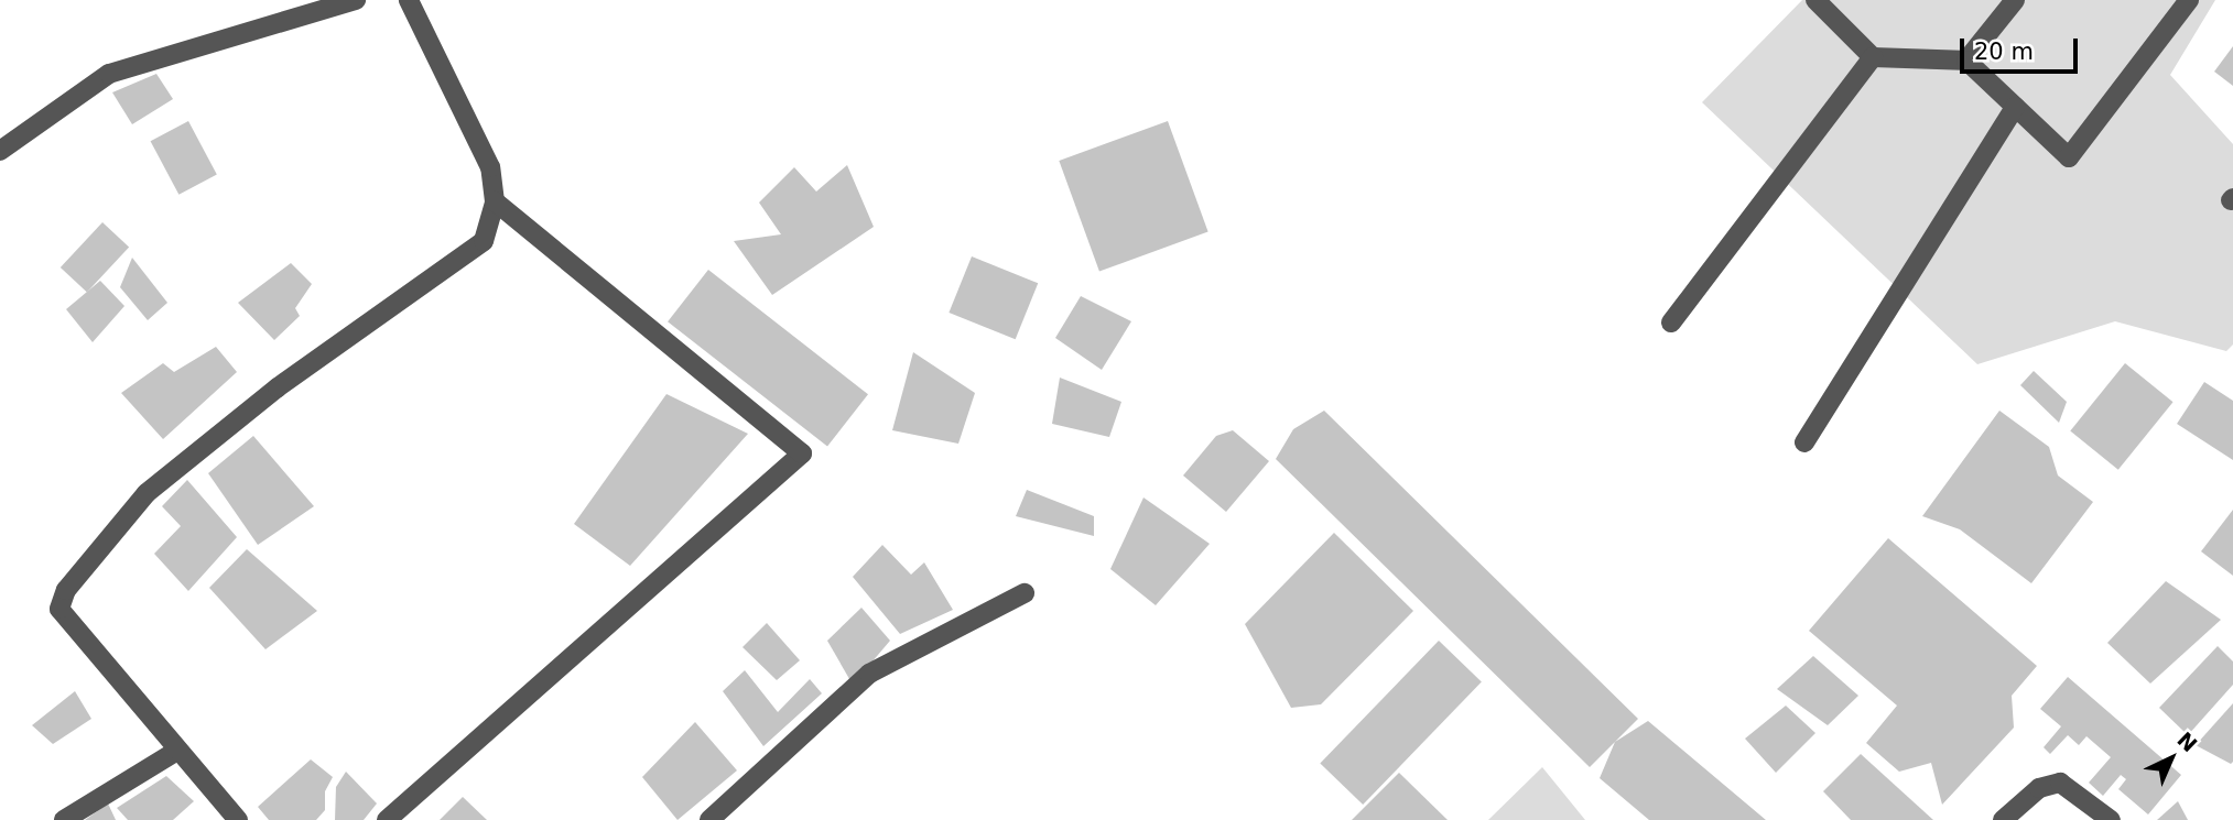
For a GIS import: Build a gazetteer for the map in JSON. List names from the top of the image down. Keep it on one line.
{"scale_bar":"20 m","north":"top right"}
